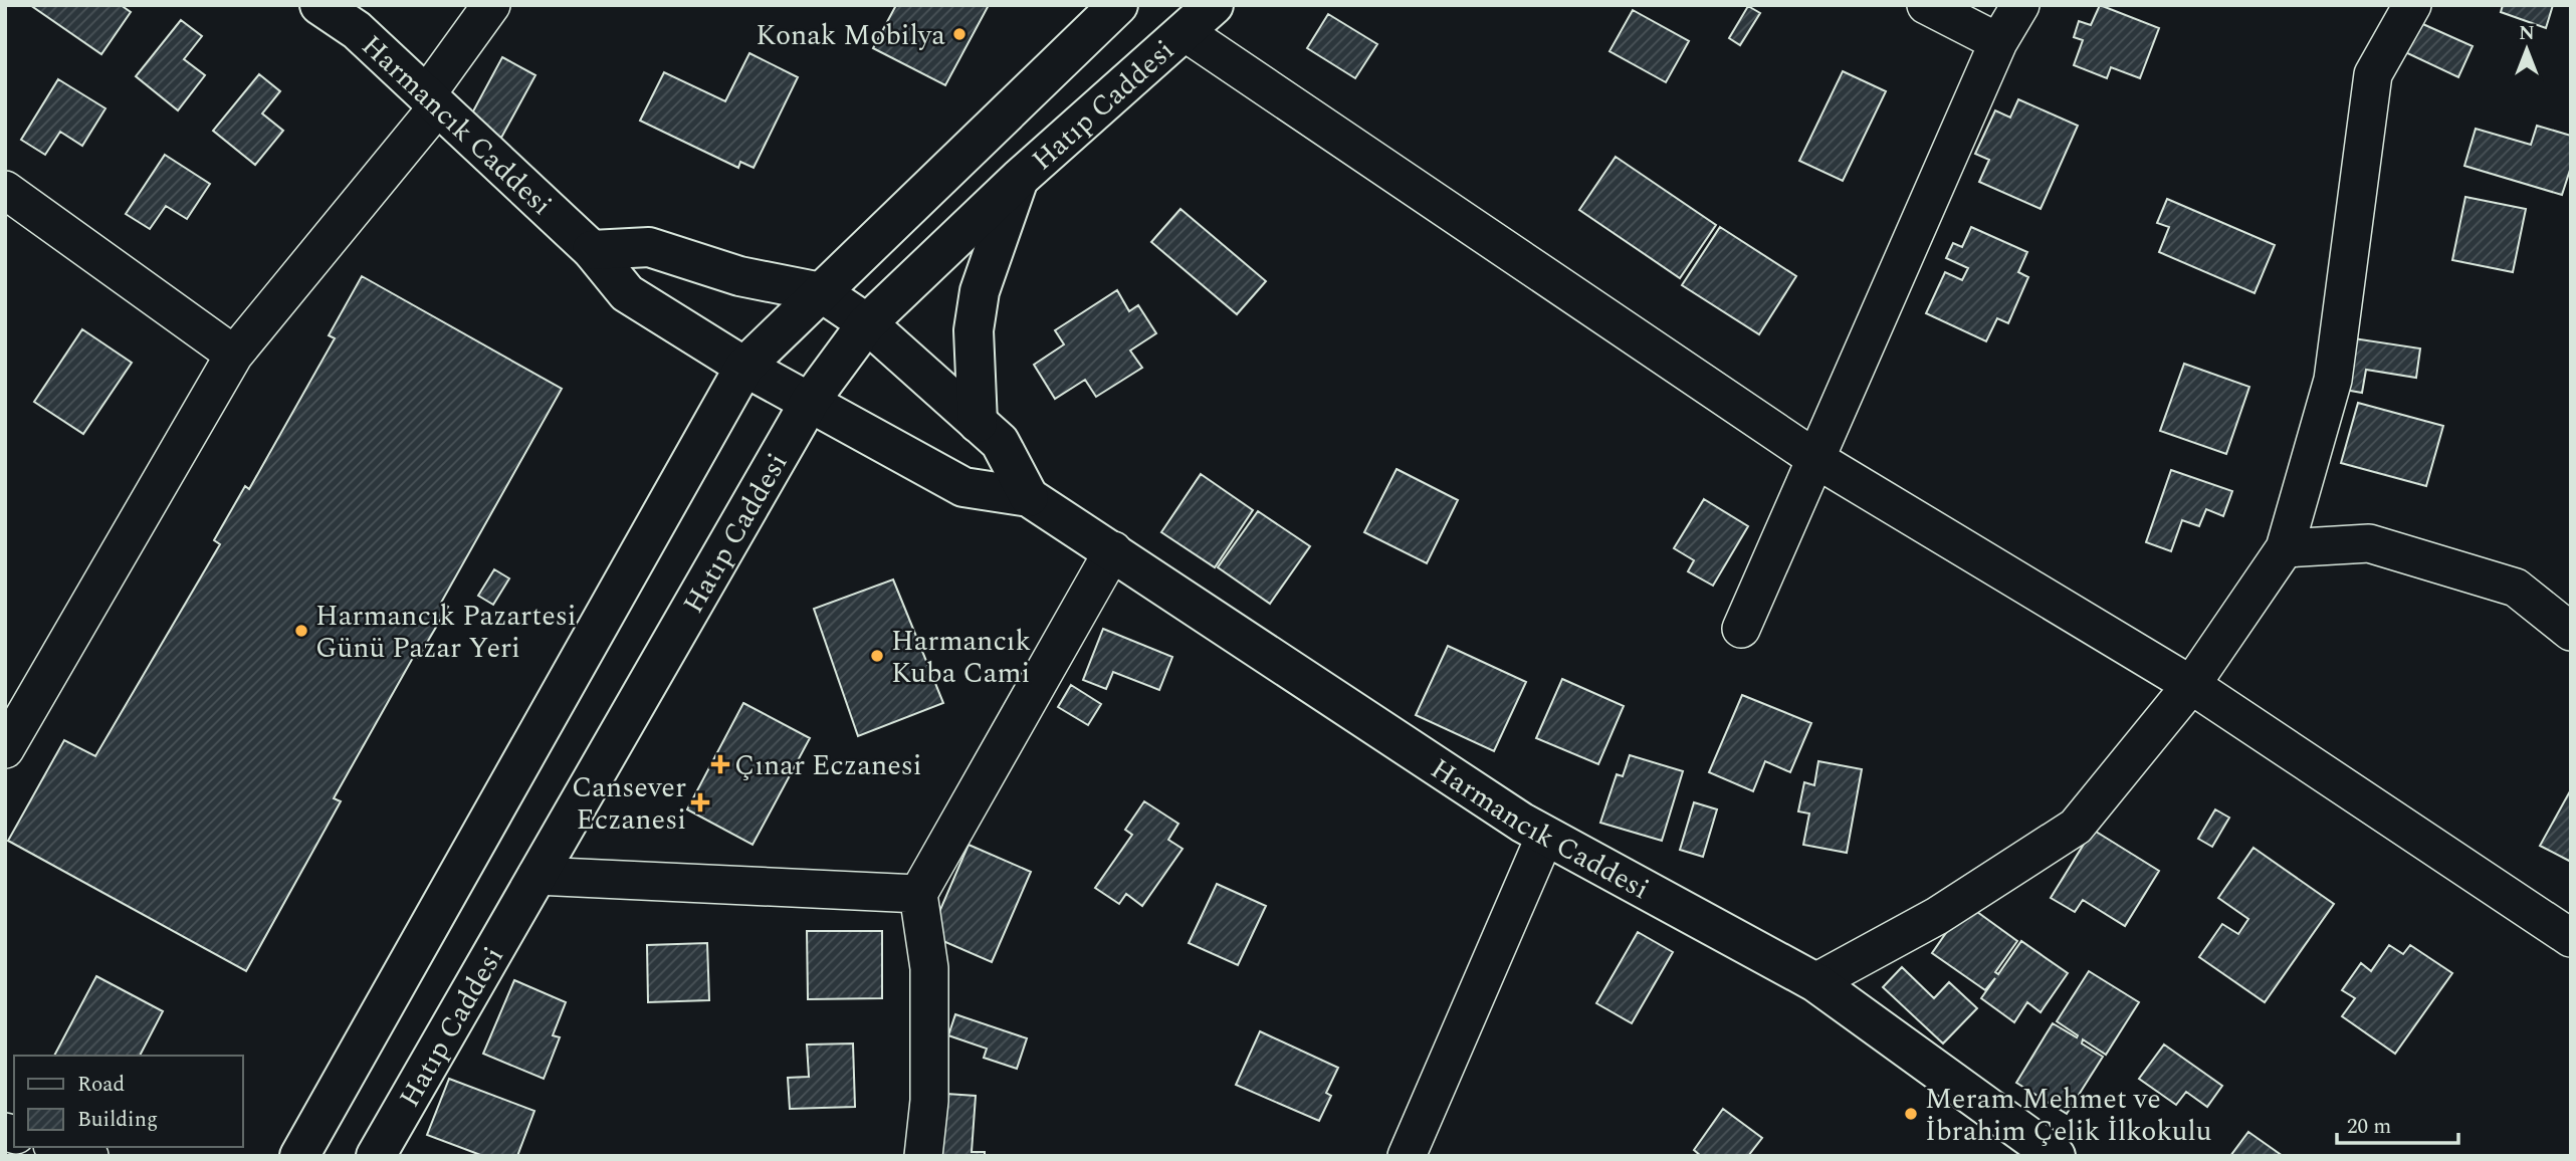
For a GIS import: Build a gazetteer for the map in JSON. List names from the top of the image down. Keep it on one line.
{"streets":{"main road":["Hatıp Caddesi","Harmancık Caddesi"]},"crossings":[["Hatıp Caddesi","Harmancık Caddesi"]],"places":{"other":["Konak Mobilya","Harmancık Pazartesi Günü Pazar Yeri","Harmancık Kuba Cami","Meram Mehmet ve İbrahim Çelik İlkokulu"],"health":["Çınar Eczanesi","Cansever Eczanesi"]},"legend":["Road","Building"],"scale_bar":"20 m","north":"top"}
